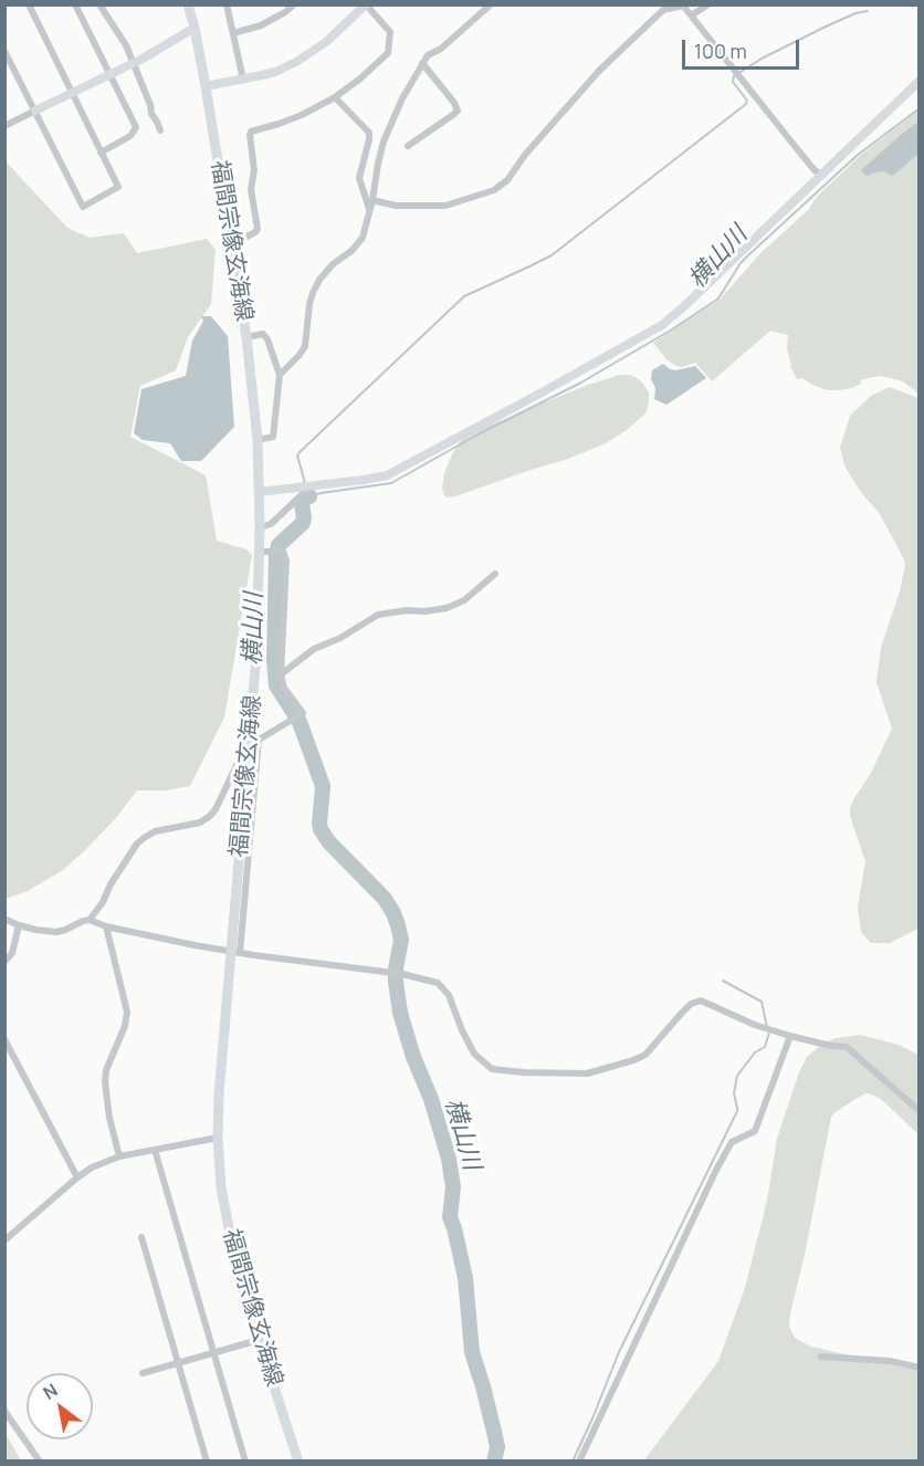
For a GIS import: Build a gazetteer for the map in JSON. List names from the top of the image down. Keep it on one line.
{"streets":{"main road":["福間宗像玄海線"]},"water":["横山川"],"scale_bar":"100 m","north":"top left"}
